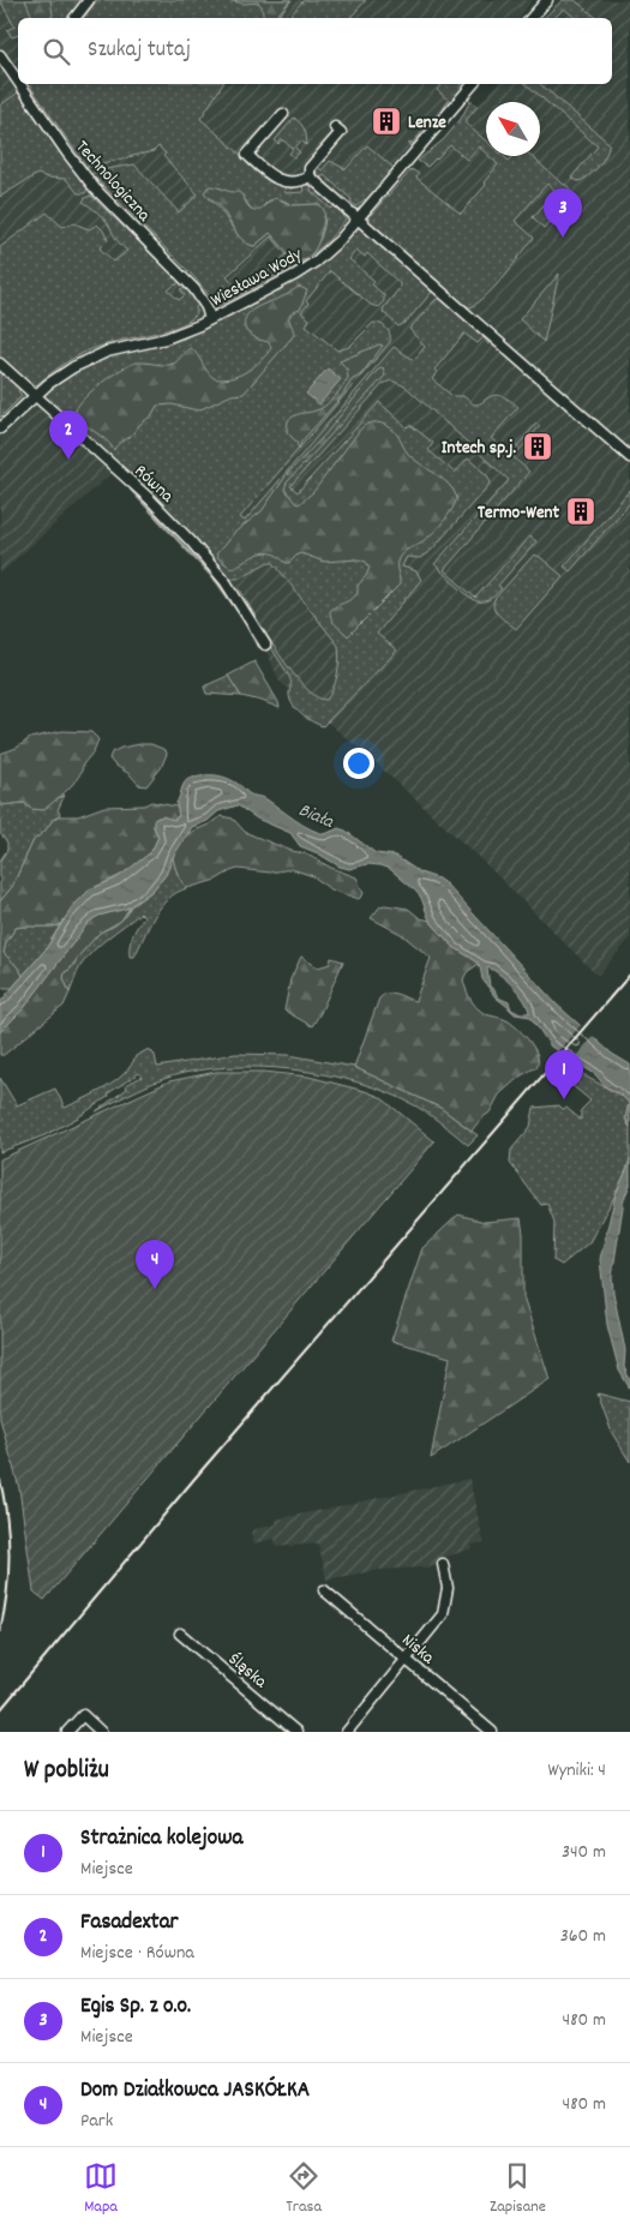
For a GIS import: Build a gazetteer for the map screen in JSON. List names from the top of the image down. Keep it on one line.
{"streets":{"street":["Technologiczna","Wiesława Wody","Równa","Niska","Śląska"]},"crossings":[["Technologiczna","Wiesława Wody"],["Wiesława Wody","Równa"]],"water":["Biała"],"places":{"building":["Lenze","Intech sp.j.","Termo-Went"]},"north":"top left","page":{"search":"Szukaj tutaj","pins":["3","2","1","4"],"heading":["W pobliżu","Wyniki: 4"],"list":[{"mark":"1","name":"Strażnica kolejowa","note":"Miejsce","value":"340 m"},{"mark":"2","name":"Fasadextar","note":"Miejsce · Równa","value":"360 m"},{"mark":"3","name":"Egis Sp. z o.o.","note":"Miejsce","value":"480 m"},{"mark":"4","name":"Dom Działkowca JASKÓŁKA","note":"Park","value":"480 m"}],"nav":["Mapa","Trasa","Zapisane"]}}
